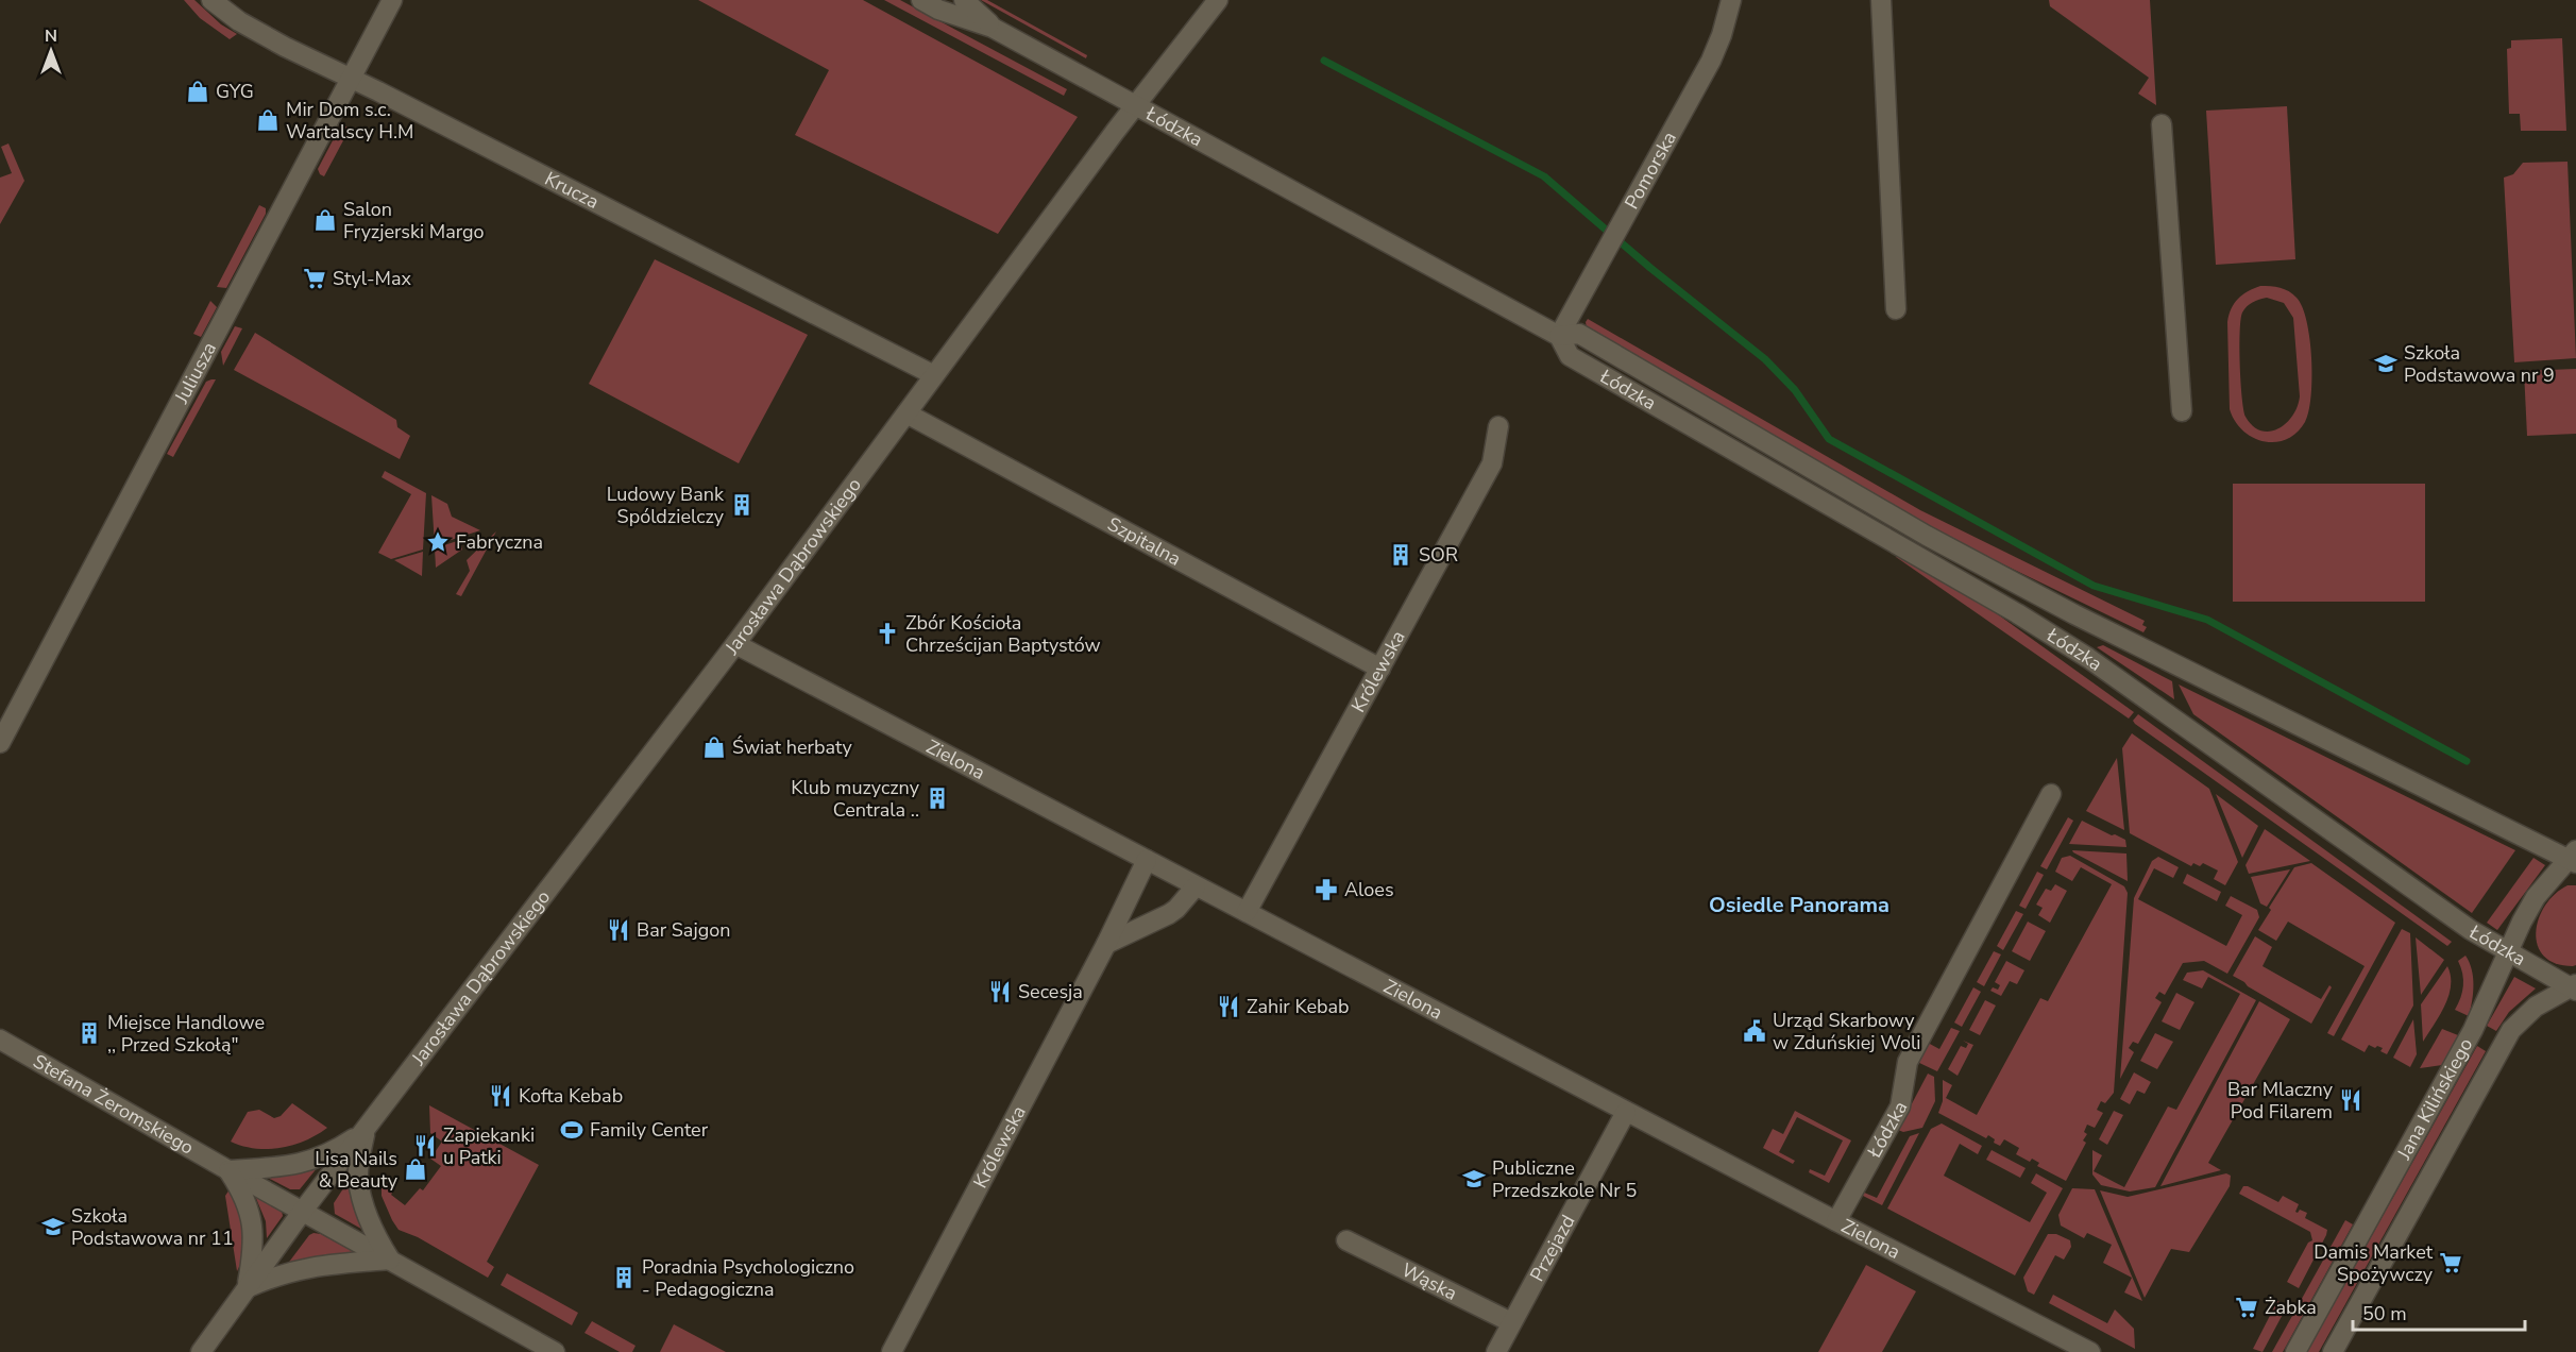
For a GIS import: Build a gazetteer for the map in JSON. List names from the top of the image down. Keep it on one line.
{"streets":{"street":["Łódzka","Pomorska","Krucza","Juliusza","Szpitalna","Jarosława Dąbrowskiego","Królewska","Zielona","Jana Kilińskiego","Stefana Żeromskiego","Przejazd","Wąska"]},"crossings":[["Łódzka","Pomorska"],["Łódzka","Jarosława Dąbrowskiego"],["Łódzka","Zielona"],["Łódzka","Jana Kilińskiego"],["Krucza","Juliusza"],["Krucza","Jarosława Dąbrowskiego"],["Szpitalna","Jarosława Dąbrowskiego"],["Szpitalna","Królewska"],["Jarosława Dąbrowskiego","Zielona"],["Jarosława Dąbrowskiego","Stefana Żeromskiego"],["Królewska","Zielona"],["Zielona","Przejazd"],["Przejazd","Wąska"]],"districts":["Osiedle Panorama"],"places":{"shop":["GYG","Mir Dom s.c. Wartalscy H.M","Salon Fryzjerski Margo","Świat herbaty","Lisa Nails & Beauty"],"supermarket":["Styl-Max","Damis Market Spożywczy","Żabka"],"school or university":["Szkoła Podstawowa nr 9","Publiczne Przedszkole Nr 5","Szkoła Podstawowa nr 11"],"building":["Ludowy Bank Spóldzielczy","SOR","Klub muzyczny Centrala ..","Miejsce Handlowe ,, Przed Szkołą\"","Poradnia Psychologiczno - Pedagogiczna"],"place":["Fabryczna"],"church":["Zbór Kościoła Chrześcijan Baptystów"],"pharmacy":["Aloes"],"restaurant":["Bar Sajgon","Secesja","Zahir Kebab","Kofta Kebab","Bar Mlaczny Pod Filarem","Zapiekanki u Patki"],"public building":["Urząd Skarbowy w Zduńskiej Woli"],"sports":["Family Center"]},"scale_bar":"50 m","north":"top"}
